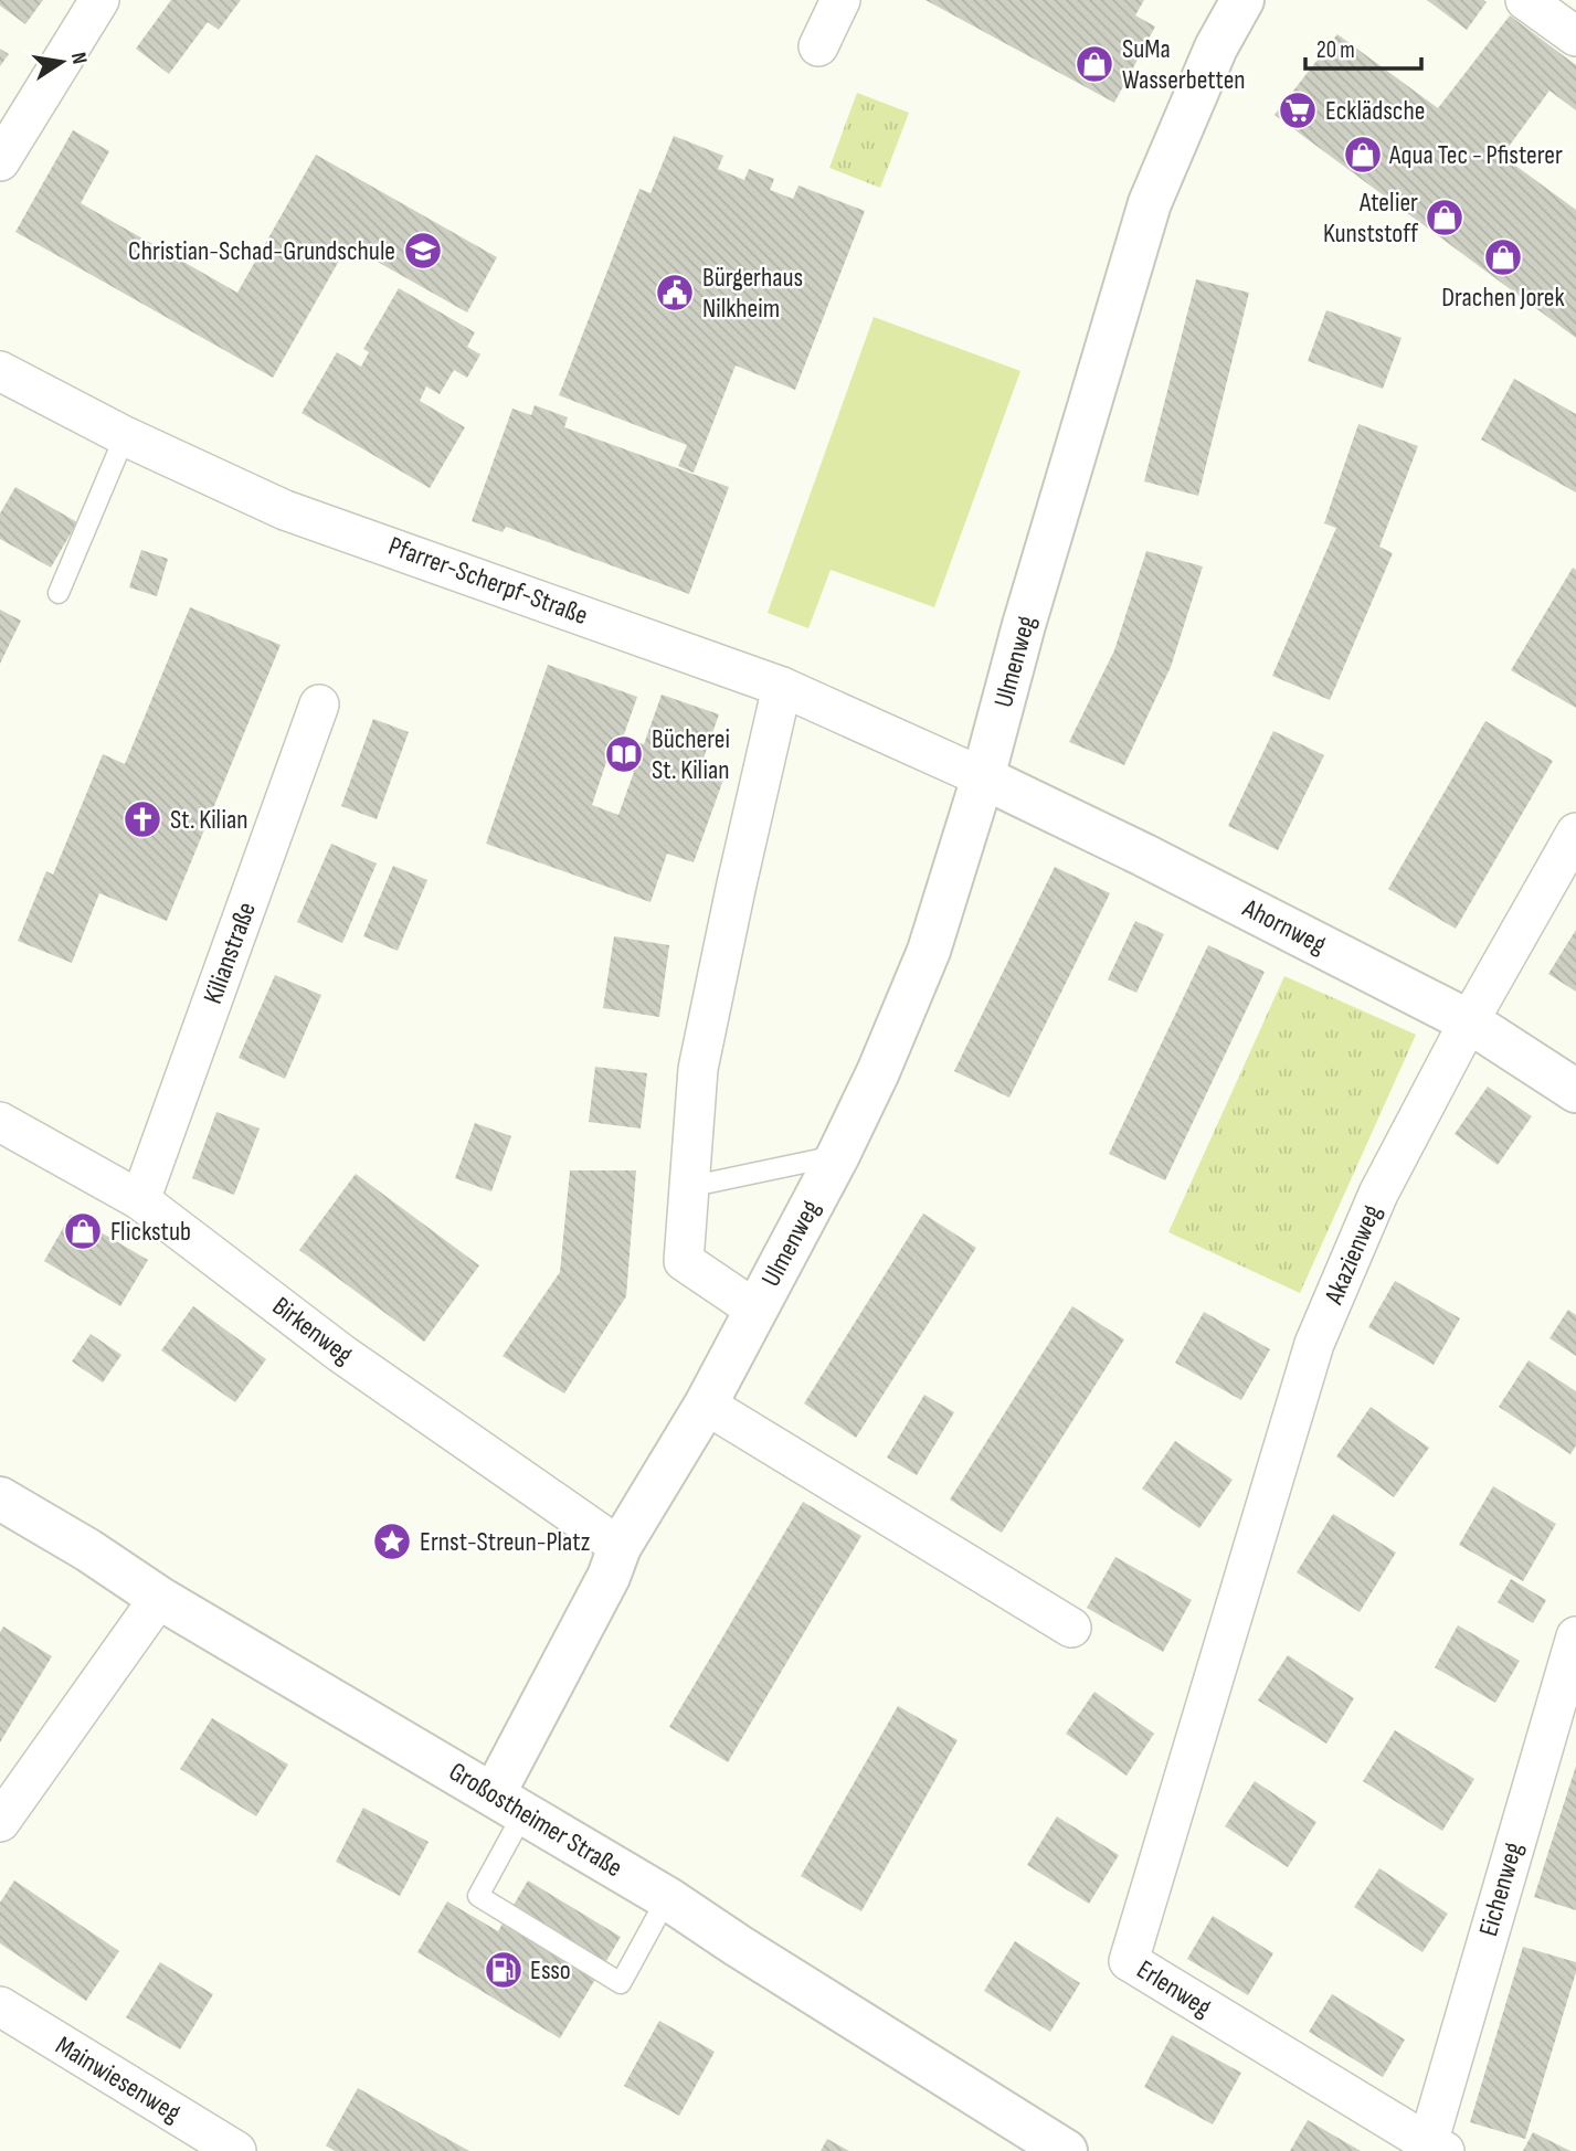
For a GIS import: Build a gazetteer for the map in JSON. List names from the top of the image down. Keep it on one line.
{"streets":{"street":["Pfarrer-Scherpf-Straße","Ulmenweg","Ahornweg","Kilianstraße","Akazienweg","Birkenweg","Großostheimer Straße","Eichenweg","Erlenweg","Mainwiesenweg"]},"crossings":[["Pfarrer-Scherpf-Straße","Ulmenweg"],["Pfarrer-Scherpf-Straße","Ahornweg"],["Ulmenweg","Ahornweg"],["Ulmenweg","Birkenweg"],["Ulmenweg","Großostheimer Straße"],["Ahornweg","Akazienweg"],["Kilianstraße","Birkenweg"],["Akazienweg","Erlenweg"],["Eichenweg","Erlenweg"]],"places":{"shop":["SuMa Wasserbetten","Aqua Tec - Pfisterer","Atelier Kunststoff","Drachen Jorek","Flickstub"],"supermarket":["Ecklädsche"],"school or university":["Christian-Schad-Grundschule"],"public building":["Bürgerhaus Nilkheim"],"library":["Bücherei St. Kilian"],"church":["St. Kilian"],"place":["Ernst-Streun-Platz"],"fuel station":["Esso"]},"scale_bar":"20 m","north":"right"}
